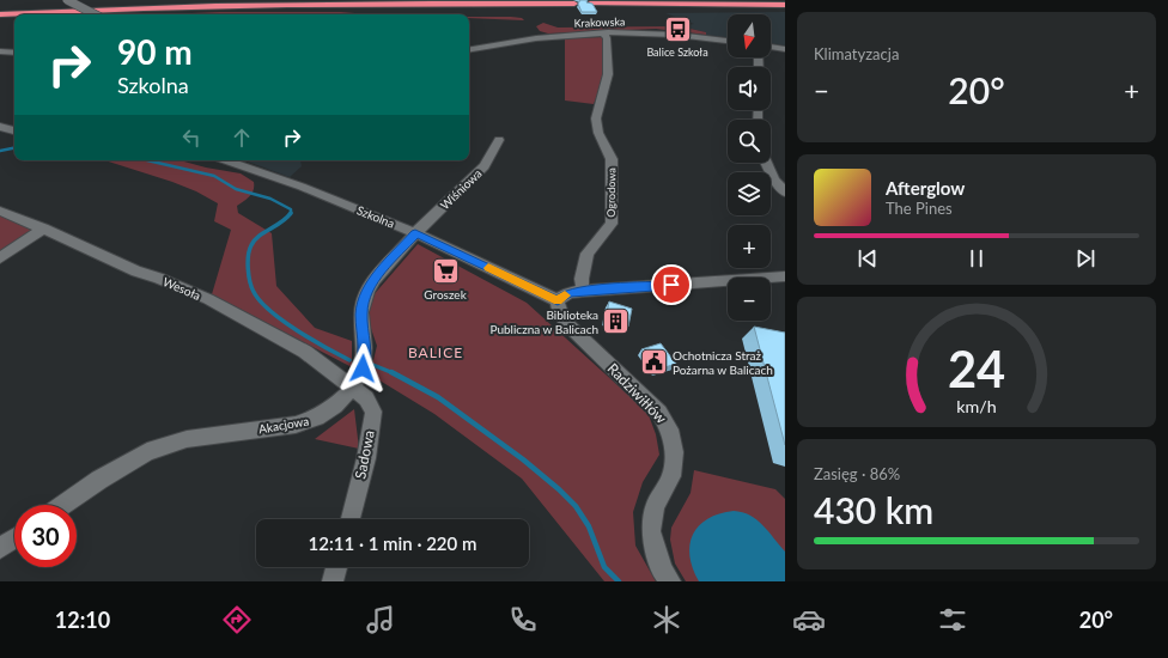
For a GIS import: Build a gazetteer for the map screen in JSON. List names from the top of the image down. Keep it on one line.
{"streets":{"street":["Krakowska","Wiśniowa","Ogrodowa","Szkolna","Wesoła","Radziwiłłów","Akacjowa","Sadowa"]},"crossings":[["Krakowska","Ogrodowa"],["Wiśniowa","Szkolna"],["Wiśniowa","Akacjowa"],["Szkolna","Radziwiłłów"],["Szkolna","Akacjowa"],["Wesoła","Akacjowa"],["Wesoła","Sadowa"],["Akacjowa","Sadowa"]],"districts":["BALICE"],"places":{"bus stop":["Balice Szkoła"],"supermarket":["Groszek"],"building":["Biblioteka Publiczna w Balicach"],"public building":["Ochotnicza Straż Pożarna w Balicach"]},"north":"bottom","page":{"tile":["Klimatyzacja",["Zasięg · 86%","430 km"]],"map_buttons":["+","−"],"turn":["90 m","Szkolna"],"heat":["−","20°","+"],"song":["Afterglow","The Pines"],"limit":"30","trip":"12:11 · 1 min · 220 m","tabs":["12:10","20°"],"gauge":["24","km/h"]}}
